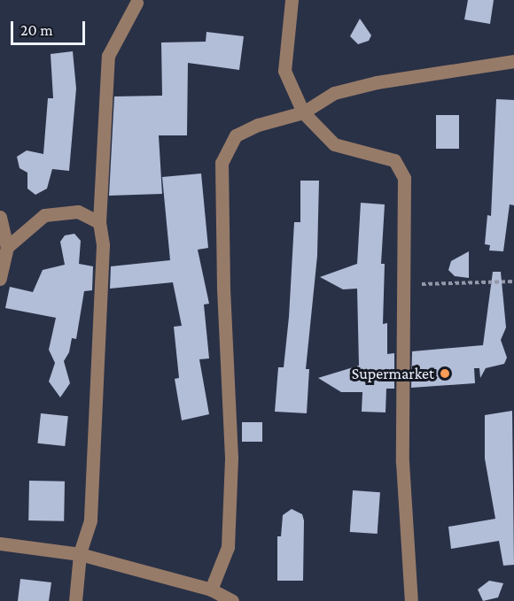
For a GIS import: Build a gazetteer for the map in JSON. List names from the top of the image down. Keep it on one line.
{"places":["Supermarket"],"scale_bar":"20 m"}
